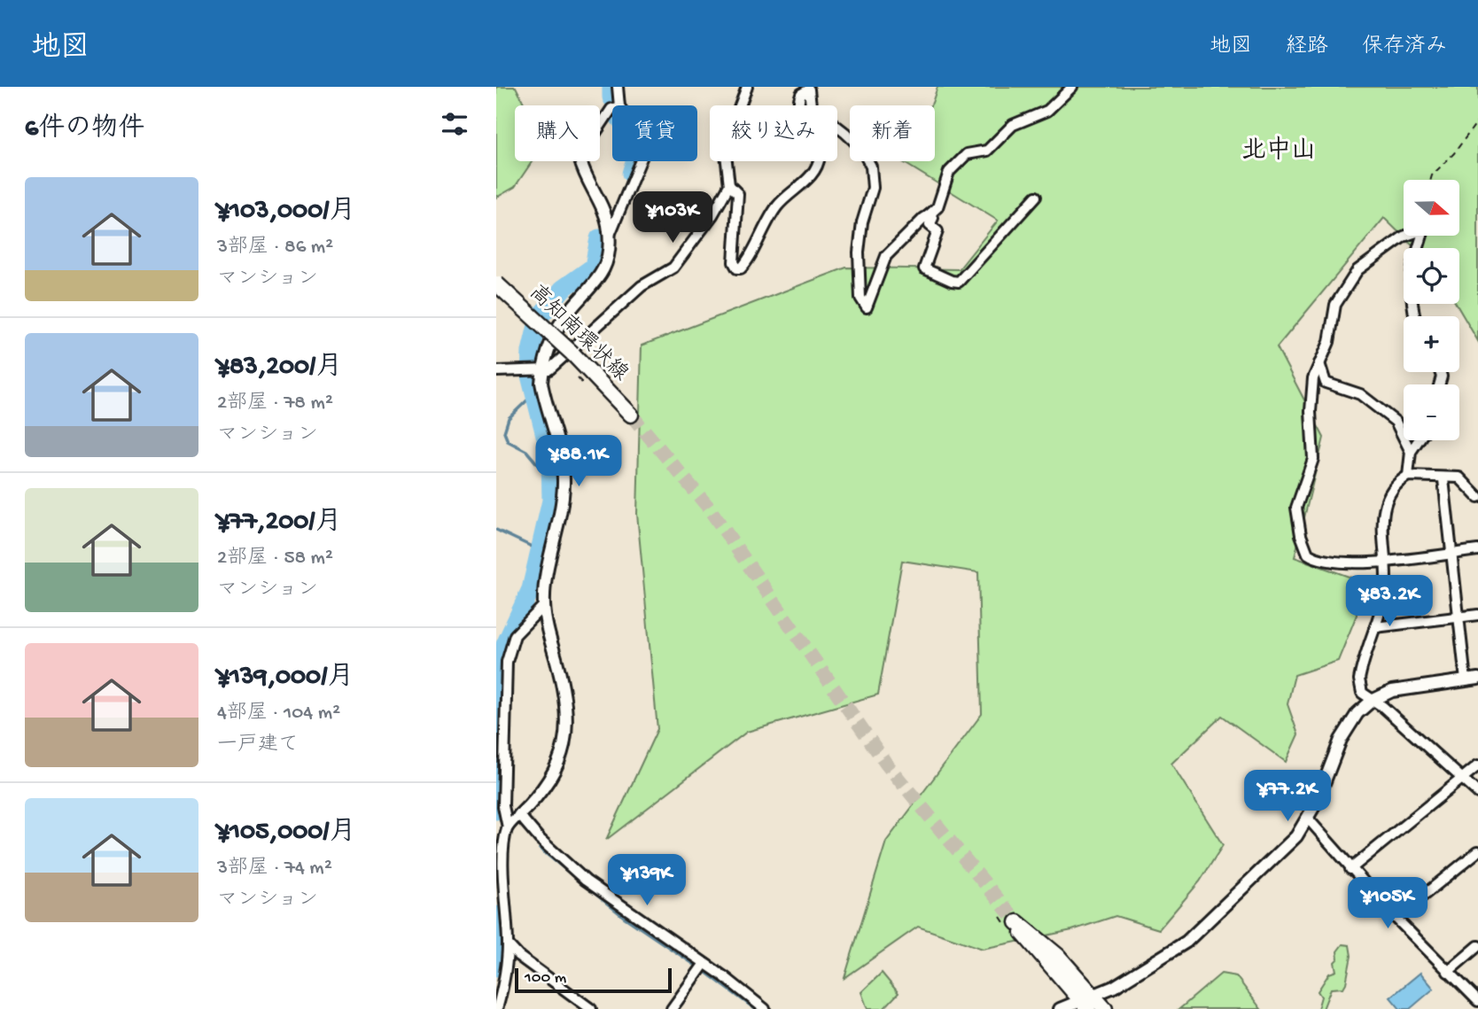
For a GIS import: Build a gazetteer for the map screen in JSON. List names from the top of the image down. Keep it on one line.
{"streets":{"main road":["高知南環状線"]},"districts":["北中山"],"scale_bar":"100 m","north":"right","page":{"header":"地図","nav":["地図","経路","保存済み"],"heading":"6件の物件","chip":["購入","賃貸","絞り込み","新着"],"list":[{"name":"¥103,000/月","note":"3部屋 · 86 m² · マンション"},{"name":"¥83,200/月","note":"2部屋 · 78 m² · マンション"},{"name":"¥77,200/月","note":"2部屋 · 58 m² · マンション"},{"name":"¥139,000/月","note":"4部屋 · 104 m² · 一戸建て"},{"name":"¥105,000/月","note":"3部屋 · 74 m² · マンション"}],"map_buttons":["+","−"],"price":["¥103K","¥88.1K","¥83.2K","¥77.2K","¥139K","¥105K"],"scale":"100 m"}}
